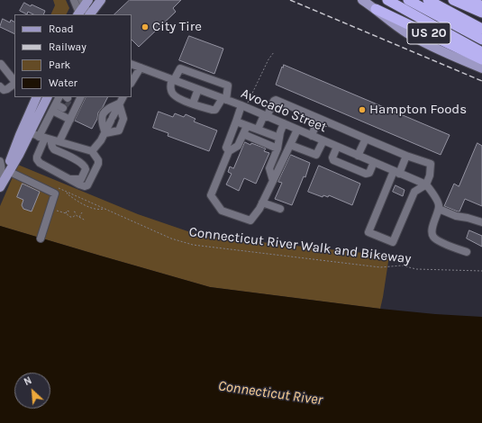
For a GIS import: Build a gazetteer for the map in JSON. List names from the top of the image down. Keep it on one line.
{"streets":{"highway":["US 20"],"street":["Avocado Street"],"path":["Connecticut River Walk and Bikeway"]},"water":["Connecticut River"],"places":["City Tire","Hampton Foods"],"legend":["Road","Railway","Park","Water"],"north":"top left"}
